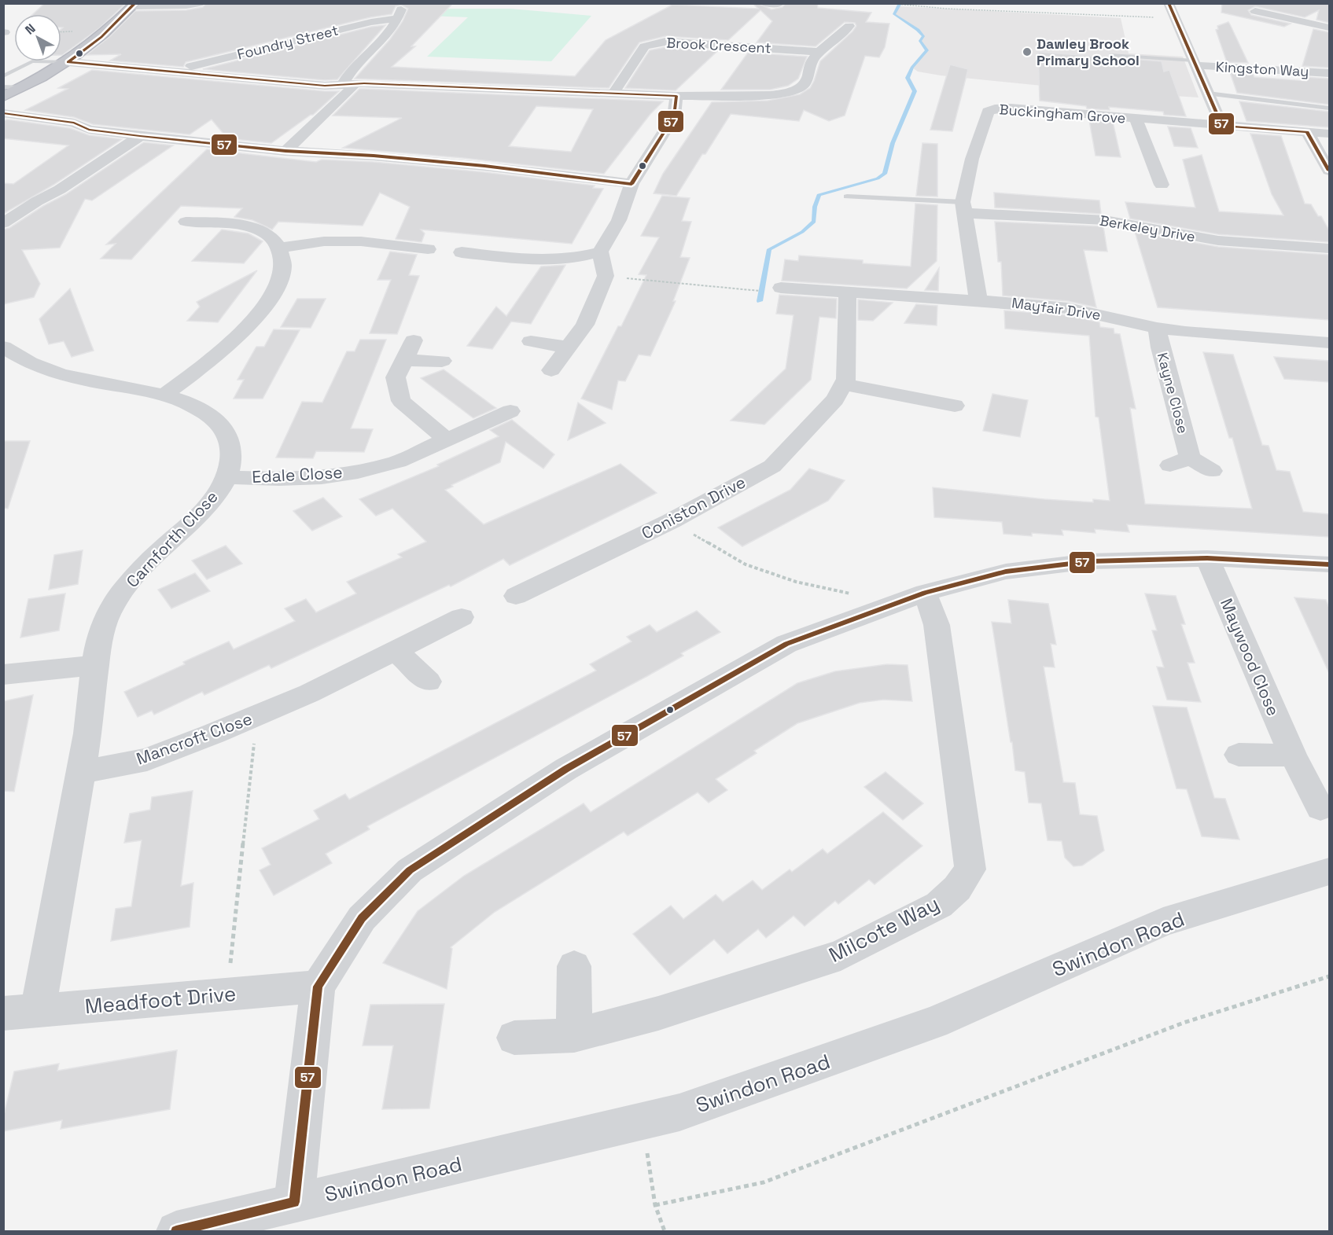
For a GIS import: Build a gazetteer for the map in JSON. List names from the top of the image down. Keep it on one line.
{"streets":{"main road":["Swindon Road"],"street":["Foundry Street","Brook Crescent","Kingston Way","Buckingham Grove","Berkeley Drive","Mayfair Drive","Kayne Close","Edale Close","Coniston Drive","Carnforth Close","Maywood Close","Mancroft Close","Milcote Way","Meadfoot Drive"]},"crossings":[["Buckingham Grove","Berkeley Drive"],["Buckingham Grove","Mayfair Drive"],["Mayfair Drive","Kayne Close"],["Mayfair Drive","Coniston Drive"],["Edale Close","Carnforth Close"],["Carnforth Close","Mancroft Close"]],"places":["Dawley Brook Primary School"],"lines":["transit line 57"],"north":"top left"}
